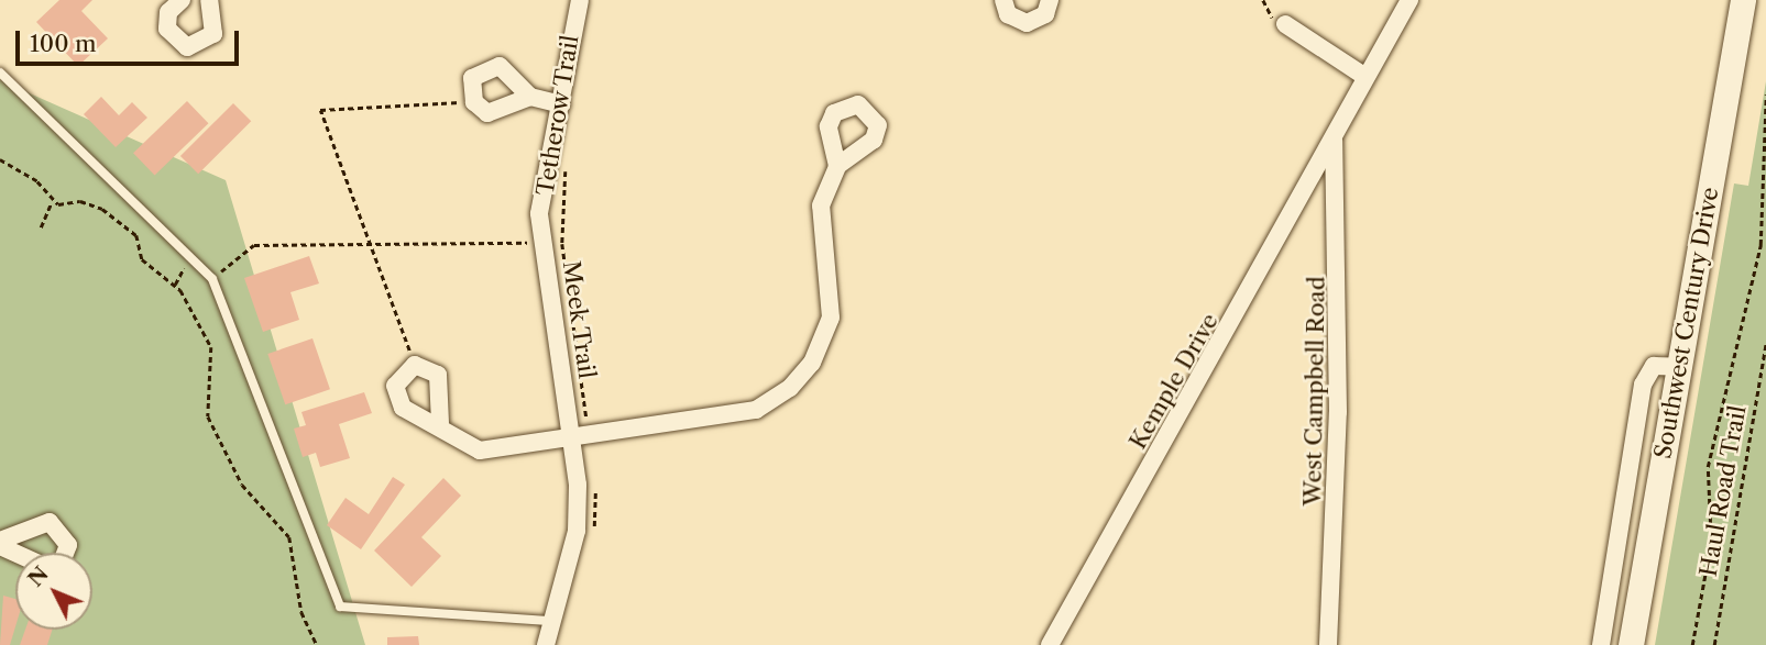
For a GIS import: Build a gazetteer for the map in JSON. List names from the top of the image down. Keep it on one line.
{"streets":{"main road":["Southwest Century Drive"],"street":["Meek Trail","Kemple Drive","West Campbell Road"],"path":["Tetherow Trail","Haul Road Trail"]},"crossings":[["Tetherow Trail","Meek Trail"],["Kemple Drive","West Campbell Road"]],"scale_bar":"100 m","north":"top left"}
